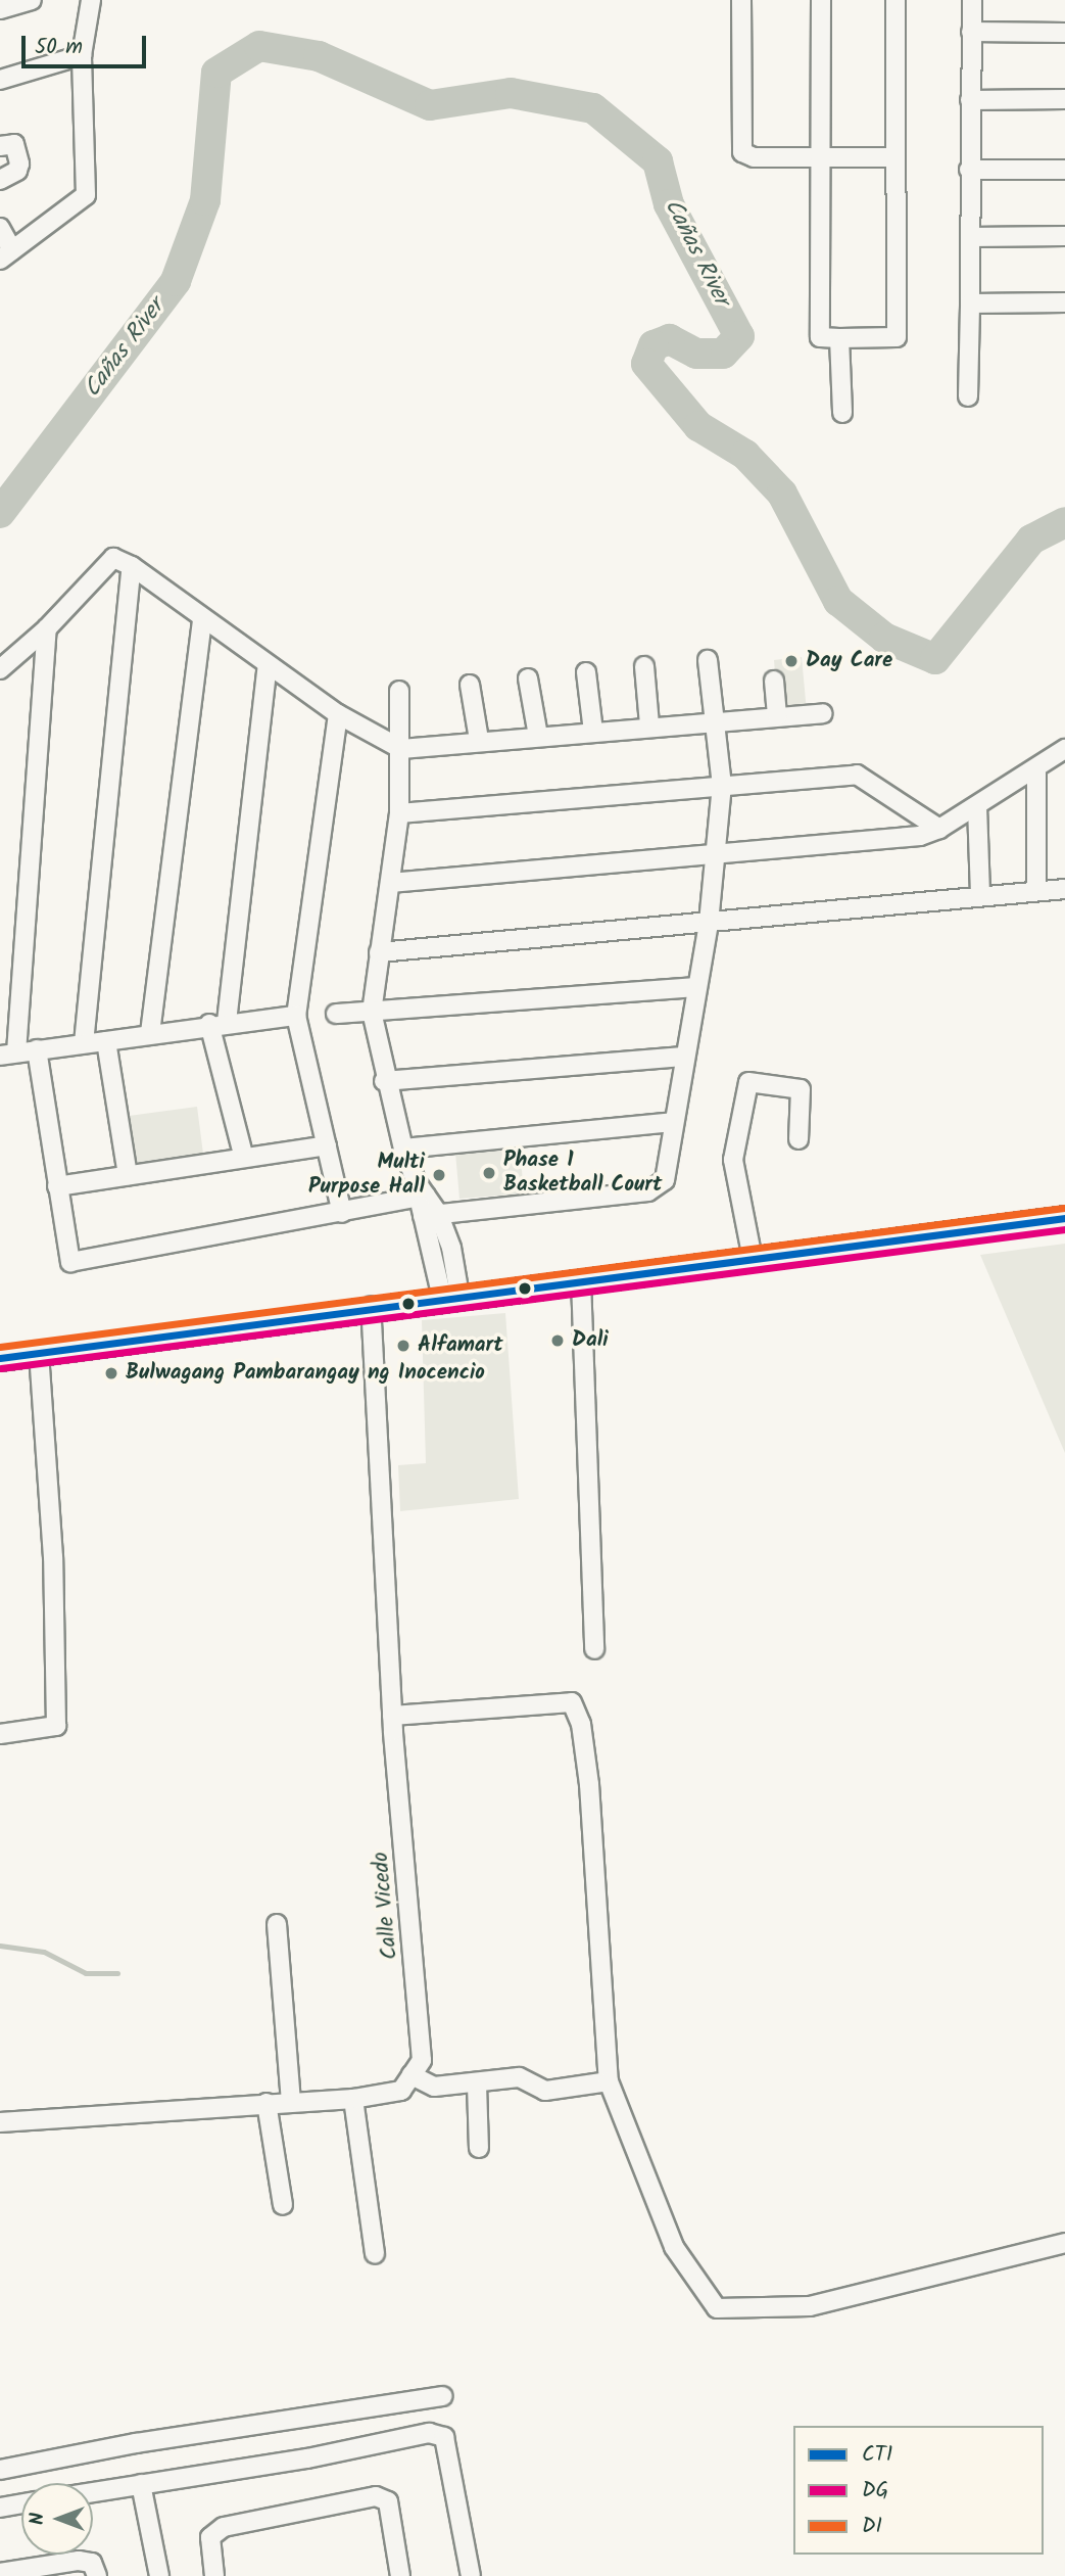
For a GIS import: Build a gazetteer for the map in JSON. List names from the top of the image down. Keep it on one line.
{"streets":{"street":["Calle Vicedo"]},"water":["Cañas River"],"places":["Day Care","Phase 1 Basketball Court","Multi Purpose Hall","Dali","Alfamart","Bulwagang Pambarangay ng Inocencio"],"lines":["transit line DI","transit line CT1","transit line DG"],"legend":["CT1","DG","DI"],"scale_bar":"50 m","north":"left"}
